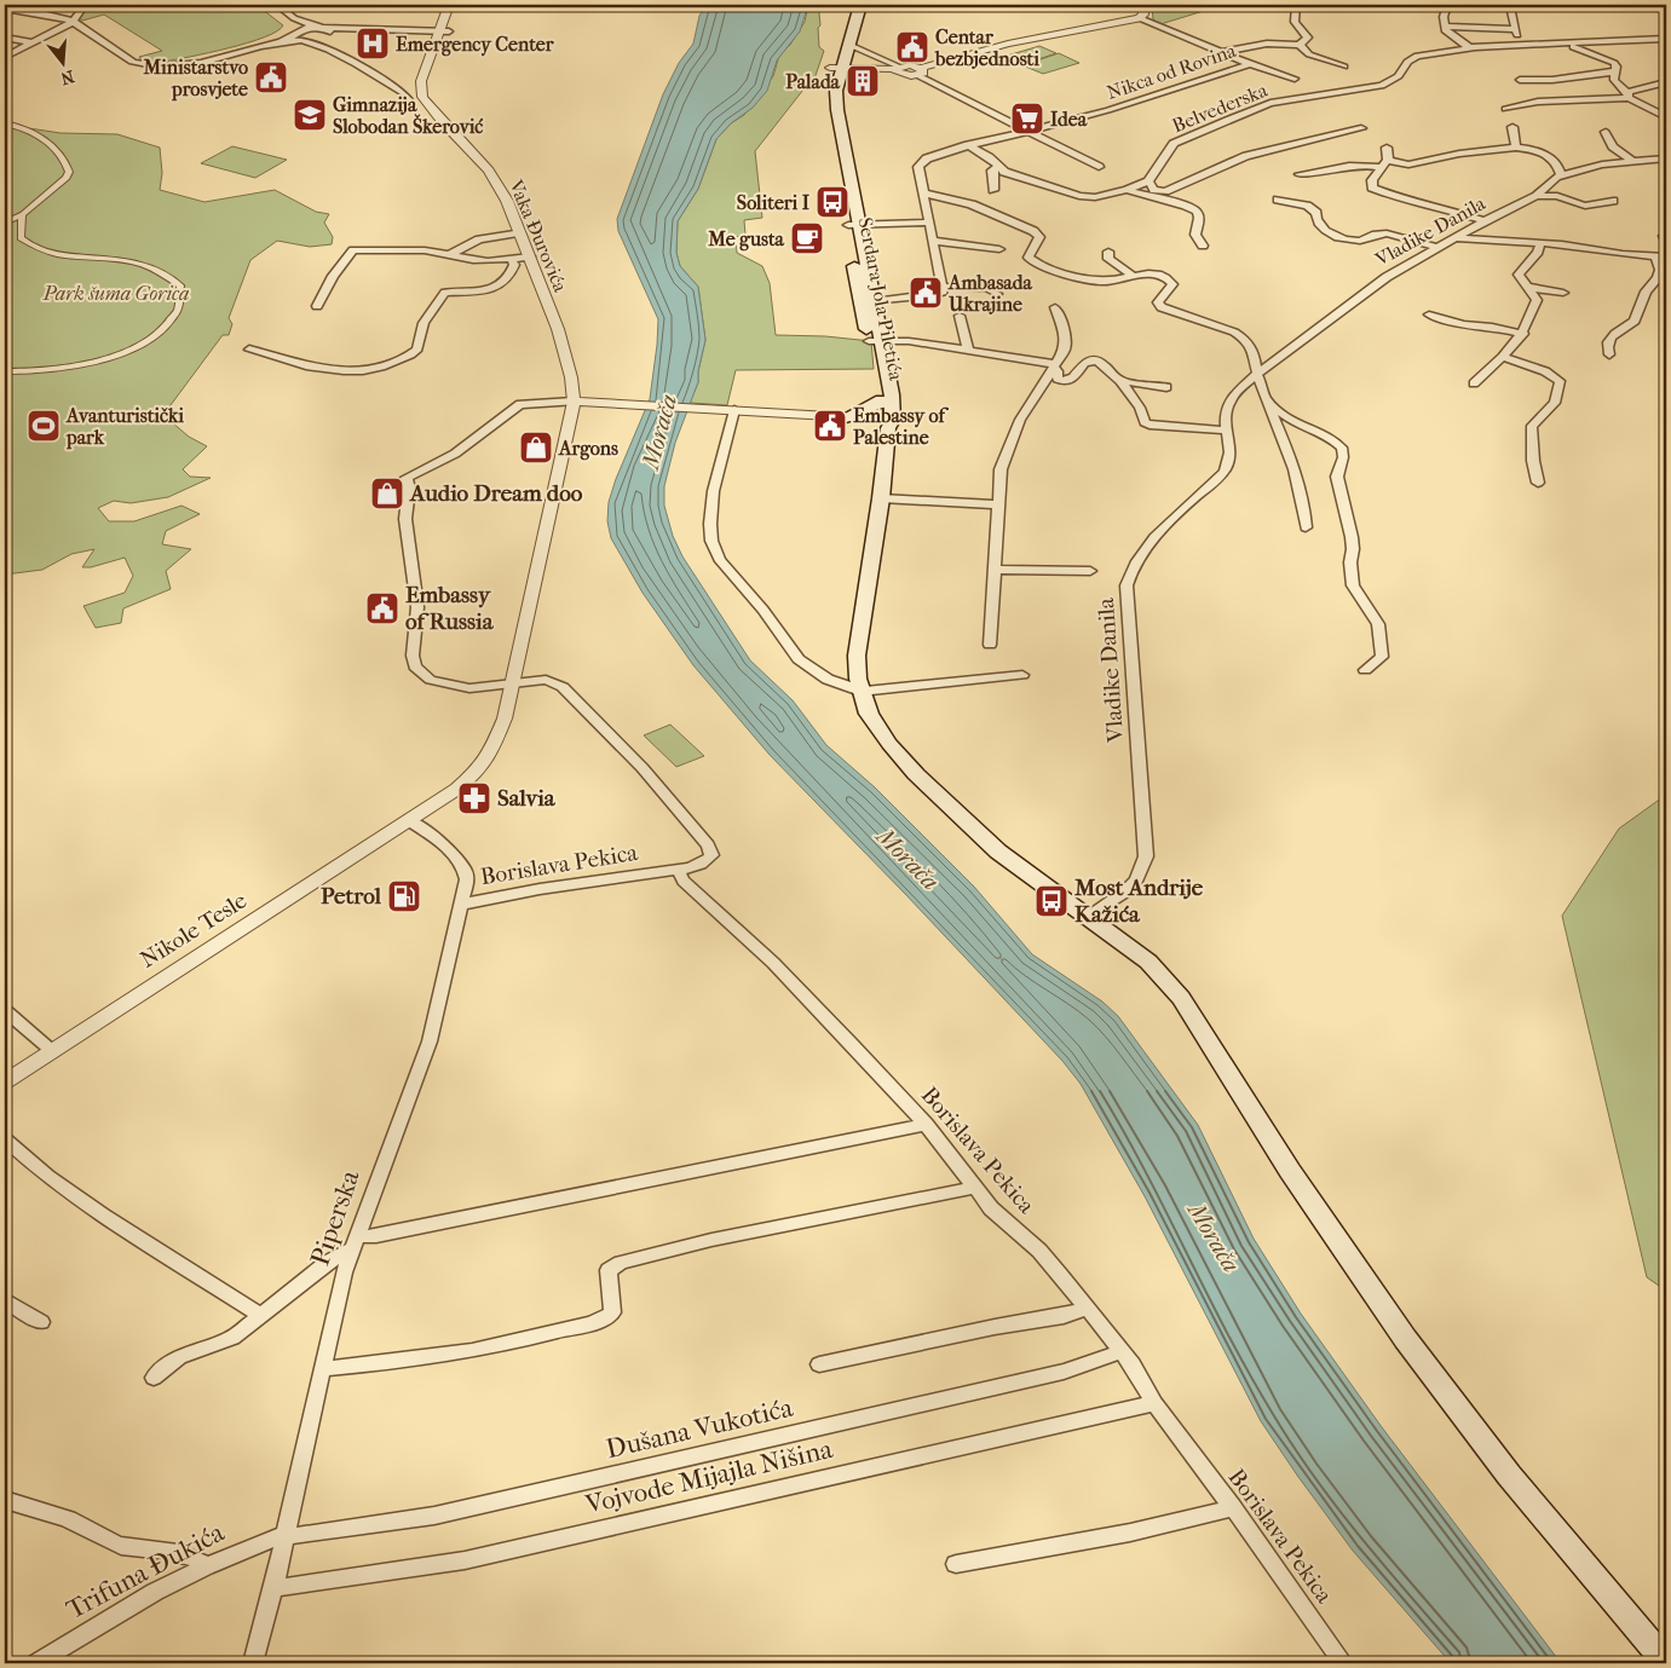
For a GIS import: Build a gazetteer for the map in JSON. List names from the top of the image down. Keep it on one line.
{"streets":{"main road":["Serdara Jola Piletića"],"street":["Nikca od Rovina","Belvederska","Vladike Danila","Vaka Đurovića","Borislava Pekica","Nikole Tesle","Piperska","Dušana Vukotića","Vojvode Mijajla Nišina","Trifuna Đukića"]},"crossings":[["Vaka Đurovića","Nikole Tesle"],["Borislava Pekica","Piperska"],["Borislava Pekica","Dušana Vukotića"],["Borislava Pekica","Vojvode Mijajla Nišina"],["Nikole Tesle","Piperska"],["Piperska","Dušana Vukotića"],["Piperska","Vojvode Mijajla Nišina"],["Piperska","Trifuna Đukića"],["Dušana Vukotića","Trifuna Đukića"]],"water":["Morača"],"parks":["Park šuma Gorica"],"places":{"hospital":["Emergency Center"],"public building":["Centar bezbjednosti","Ministarstvo prosvjete","Ambasada Ukrajine","Embassy of Palestine","Embassy of Russia"],"building":["Palada"],"school or university":["Gimnazija Slobodan Škerović"],"supermarket":["Idea"],"bus stop":["Soliteri I","Most Andrije Kažića"],"cafe":["Me gusta"],"sports":["Avanturistički park"],"shop":["Argons","Audio Dream doo"],"pharmacy":["Salvia"],"fuel station":["Petrol"]},"north":"bottom"}
